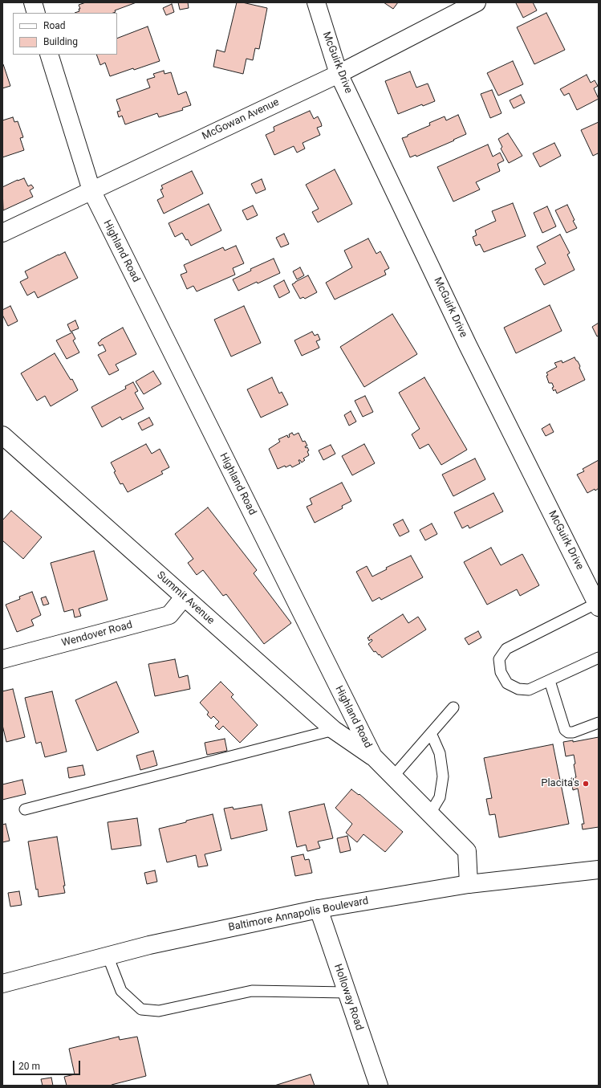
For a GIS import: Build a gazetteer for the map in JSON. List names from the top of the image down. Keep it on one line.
{"streets":{"street":["McGuirk Drive","McGowan Avenue","Highland Road","Summit Avenue","Wendover Road","Baltimore Annapolis Boulevard","Holloway Road"]},"crossings":[["McGuirk Drive","McGowan Avenue"],["McGowan Avenue","Highland Road"],["Highland Road","Summit Avenue"],["Highland Road","Baltimore Annapolis Boulevard"],["Summit Avenue","Wendover Road"],["Baltimore Annapolis Boulevard","Holloway Road"]],"places":["Placita's"],"legend":["Road","Building"],"scale_bar":"20 m"}
